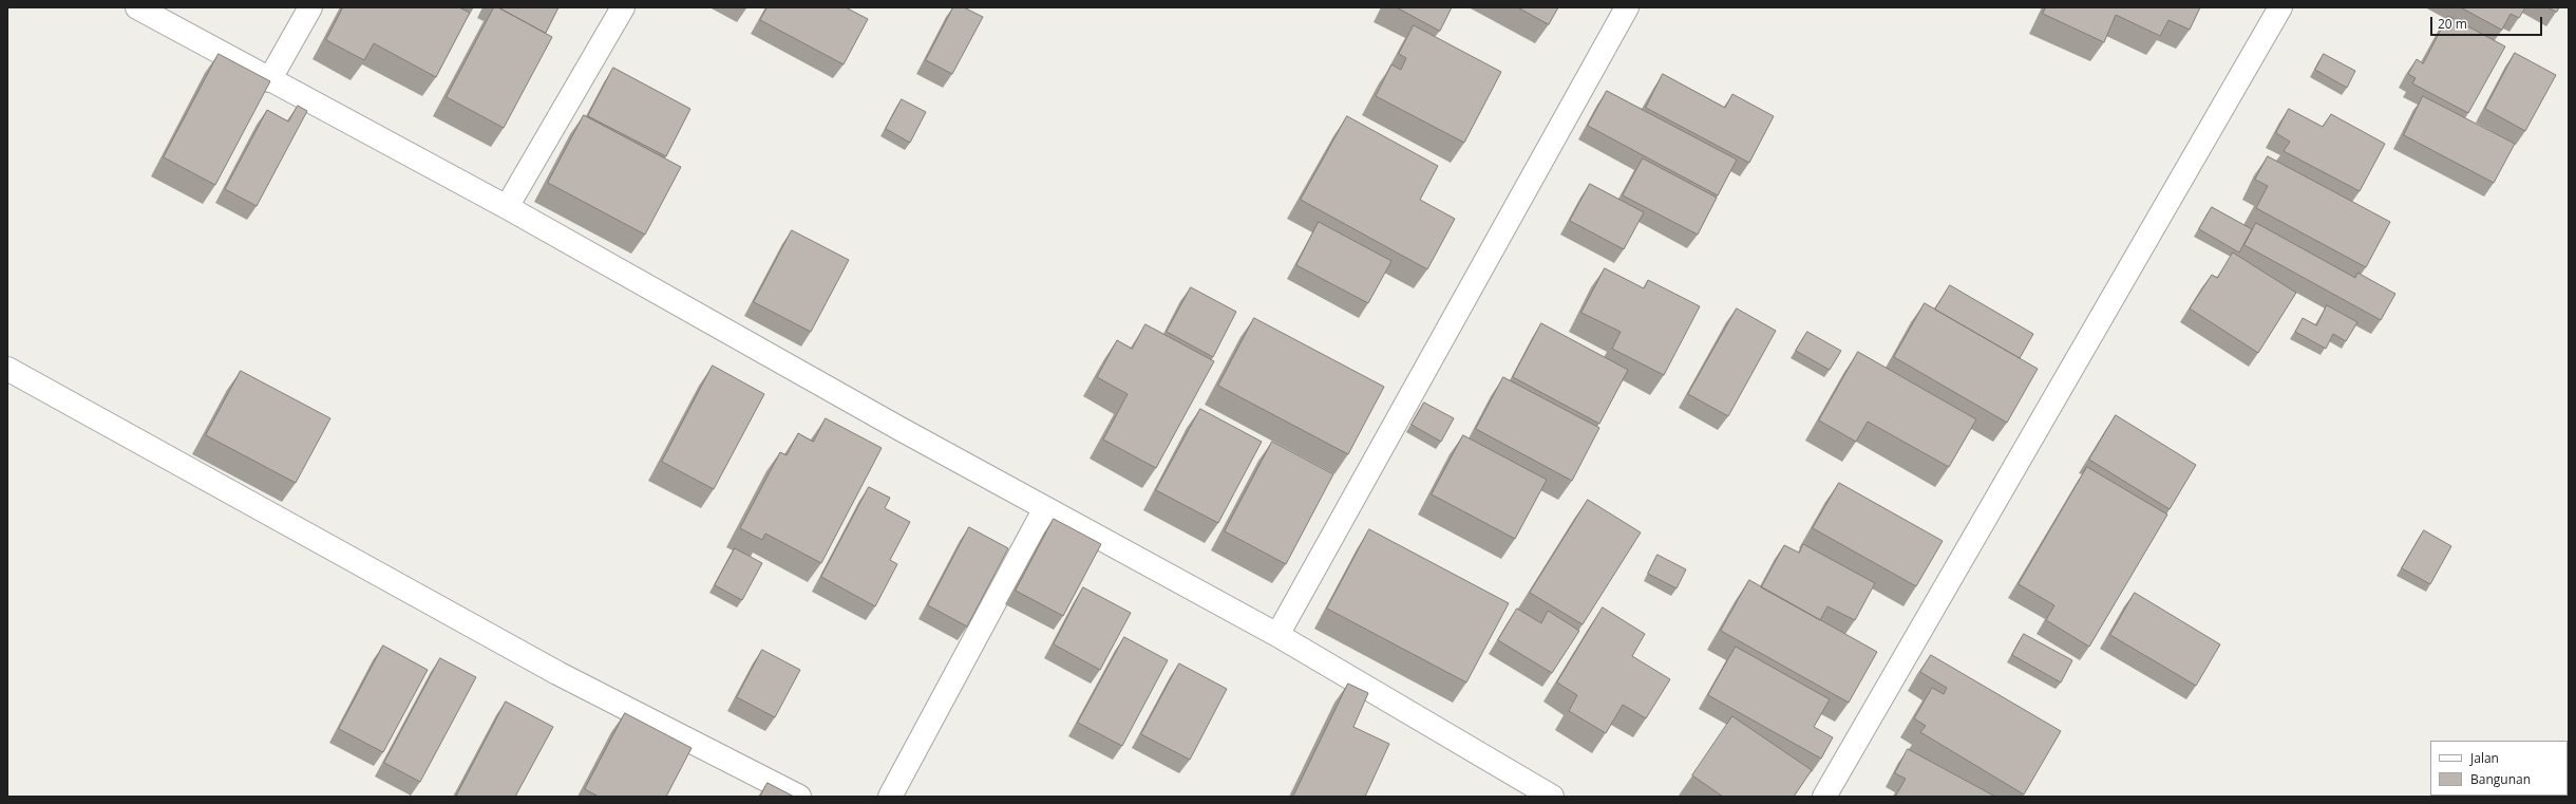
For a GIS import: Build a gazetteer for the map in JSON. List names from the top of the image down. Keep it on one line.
{"legend":["Jalan","Bangunan"],"scale_bar":"20 m"}
